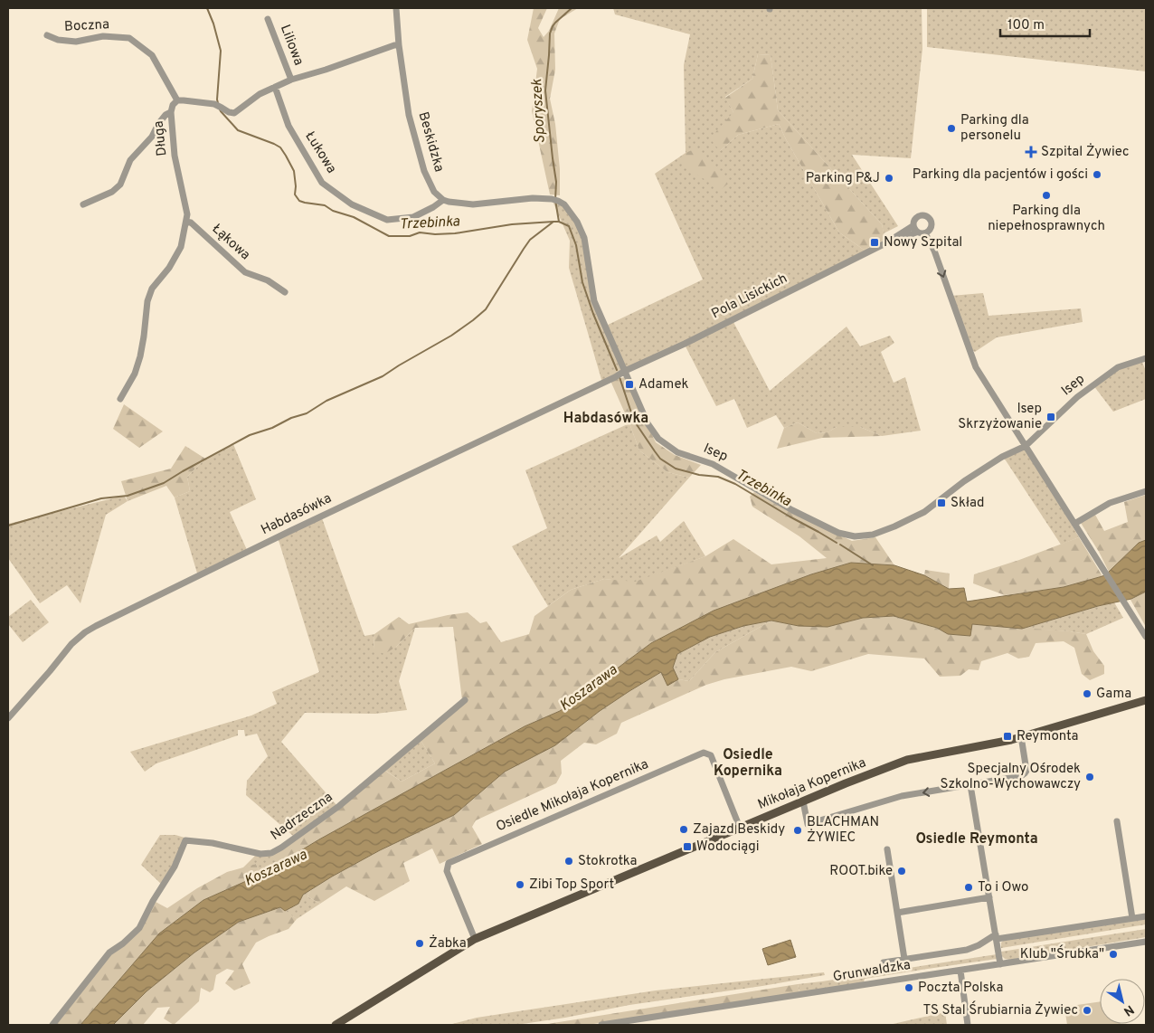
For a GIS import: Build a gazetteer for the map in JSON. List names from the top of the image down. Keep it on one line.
{"streets":{"main road":["Mikołaja Kopernika"],"street":["Boczna","Liliowa","Długa","Beskidzka","Łukowa","Łąkowa","Pola Lisickich","Isep","Habdasówka","Osiedle Mikołaja Kopernika","Nadrzeczna","Grunwaldzka"]},"crossings":[["Boczna","Długa"],["Długa","Łąkowa"],["Beskidzka","Łukowa"],["Beskidzka","Isep"],["Łukowa","Isep"],["Pola Lisickich","Isep"],["Pola Lisickich","Habdasówka"],["Isep","Habdasówka"],["Mikołaja Kopernika","Osiedle Mikołaja Kopernika"]],"districts":["Habdasówka","Osiedle Kopernika","Osiedle Reymonta"],"water":["Sporyszek","Trzebinka","Koszarawa"],"places":{"other":["Parking dla personelu","Parking dla pacjentów i gości","Parking P&J","Parking dla niepełnosprawnych","Gama","Specjalny Ośrodek Szkolno-Wychowawczy","Zajazd Beskidy","BLACHMAN ŻYWIEC","Stokrotka","ROOT.bike","Zibi Top Sport","To i Owo","Żabka","Klub \"Śrubka\"","Poczta Polska","TS Stal Śrubiarnia Żywiec"],"health":["Szpital Żywiec"],"transit":["Nowy Szpital","Adamek","Isep Skrzyżowanie","Skład","Reymonta","Wodociągi"]},"scale_bar":"100 m","north":"bottom right"}
